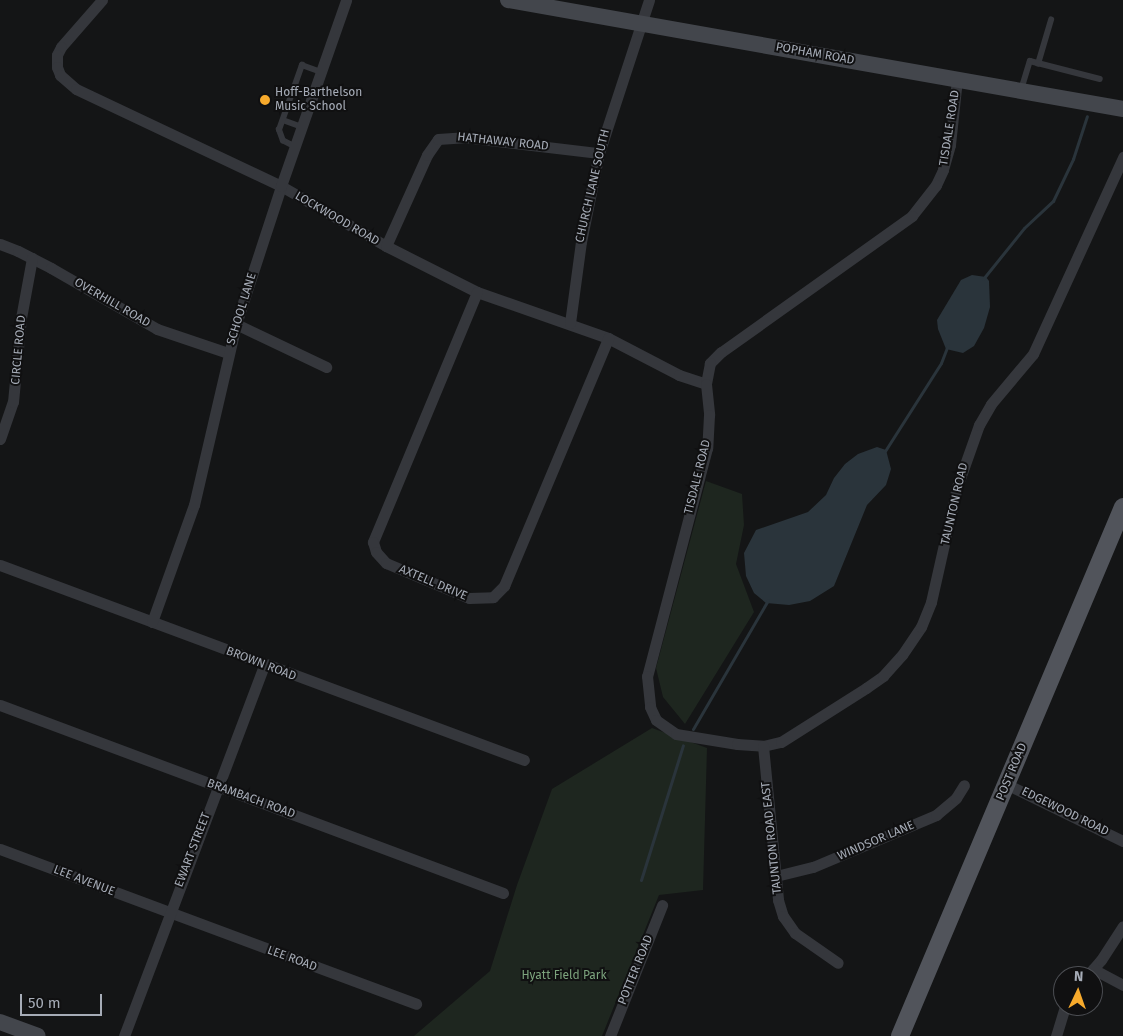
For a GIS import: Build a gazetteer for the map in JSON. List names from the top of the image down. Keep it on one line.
{"streets":{"main road":["POPHAM ROAD","POST ROAD"],"street":["TISDALE ROAD","HATHAWAY ROAD","CHURCH LANE SOUTH","LOCKWOOD ROAD","OVERHILL ROAD","SCHOOL LANE","CIRCLE ROAD","TAUNTON ROAD","AXTELL DRIVE","BROWN ROAD","BRAMBACH ROAD","EDGEWOOD ROAD","TAUNTON ROAD EAST","WINDSOR LANE","EWART STREET","LEE AVENUE","LEE ROAD","POTTER ROAD"]},"crossings":[["POPHAM ROAD","TISDALE ROAD"],["POPHAM ROAD","CHURCH LANE SOUTH"],["TISDALE ROAD","LOCKWOOD ROAD"],["TISDALE ROAD","TAUNTON ROAD"],["TISDALE ROAD","TAUNTON ROAD EAST"],["HATHAWAY ROAD","CHURCH LANE SOUTH"],["HATHAWAY ROAD","LOCKWOOD ROAD"],["CHURCH LANE SOUTH","LOCKWOOD ROAD"],["LOCKWOOD ROAD","SCHOOL LANE"],["LOCKWOOD ROAD","AXTELL DRIVE"],["OVERHILL ROAD","SCHOOL LANE"],["OVERHILL ROAD","CIRCLE ROAD"],["SCHOOL LANE","BROWN ROAD"],["TAUNTON ROAD","TAUNTON ROAD EAST"],["BROWN ROAD","EWART STREET"],["POST ROAD","EDGEWOOD ROAD"],["BRAMBACH ROAD","EWART STREET"],["TAUNTON ROAD EAST","WINDSOR LANE"],["EWART STREET","LEE AVENUE"],["EWART STREET","LEE ROAD"],["LEE AVENUE","LEE ROAD"]],"parks":["Hyatt Field Park"],"places":["Hoff-Barthelson Music School"],"scale_bar":"50 m","north":"top"}
